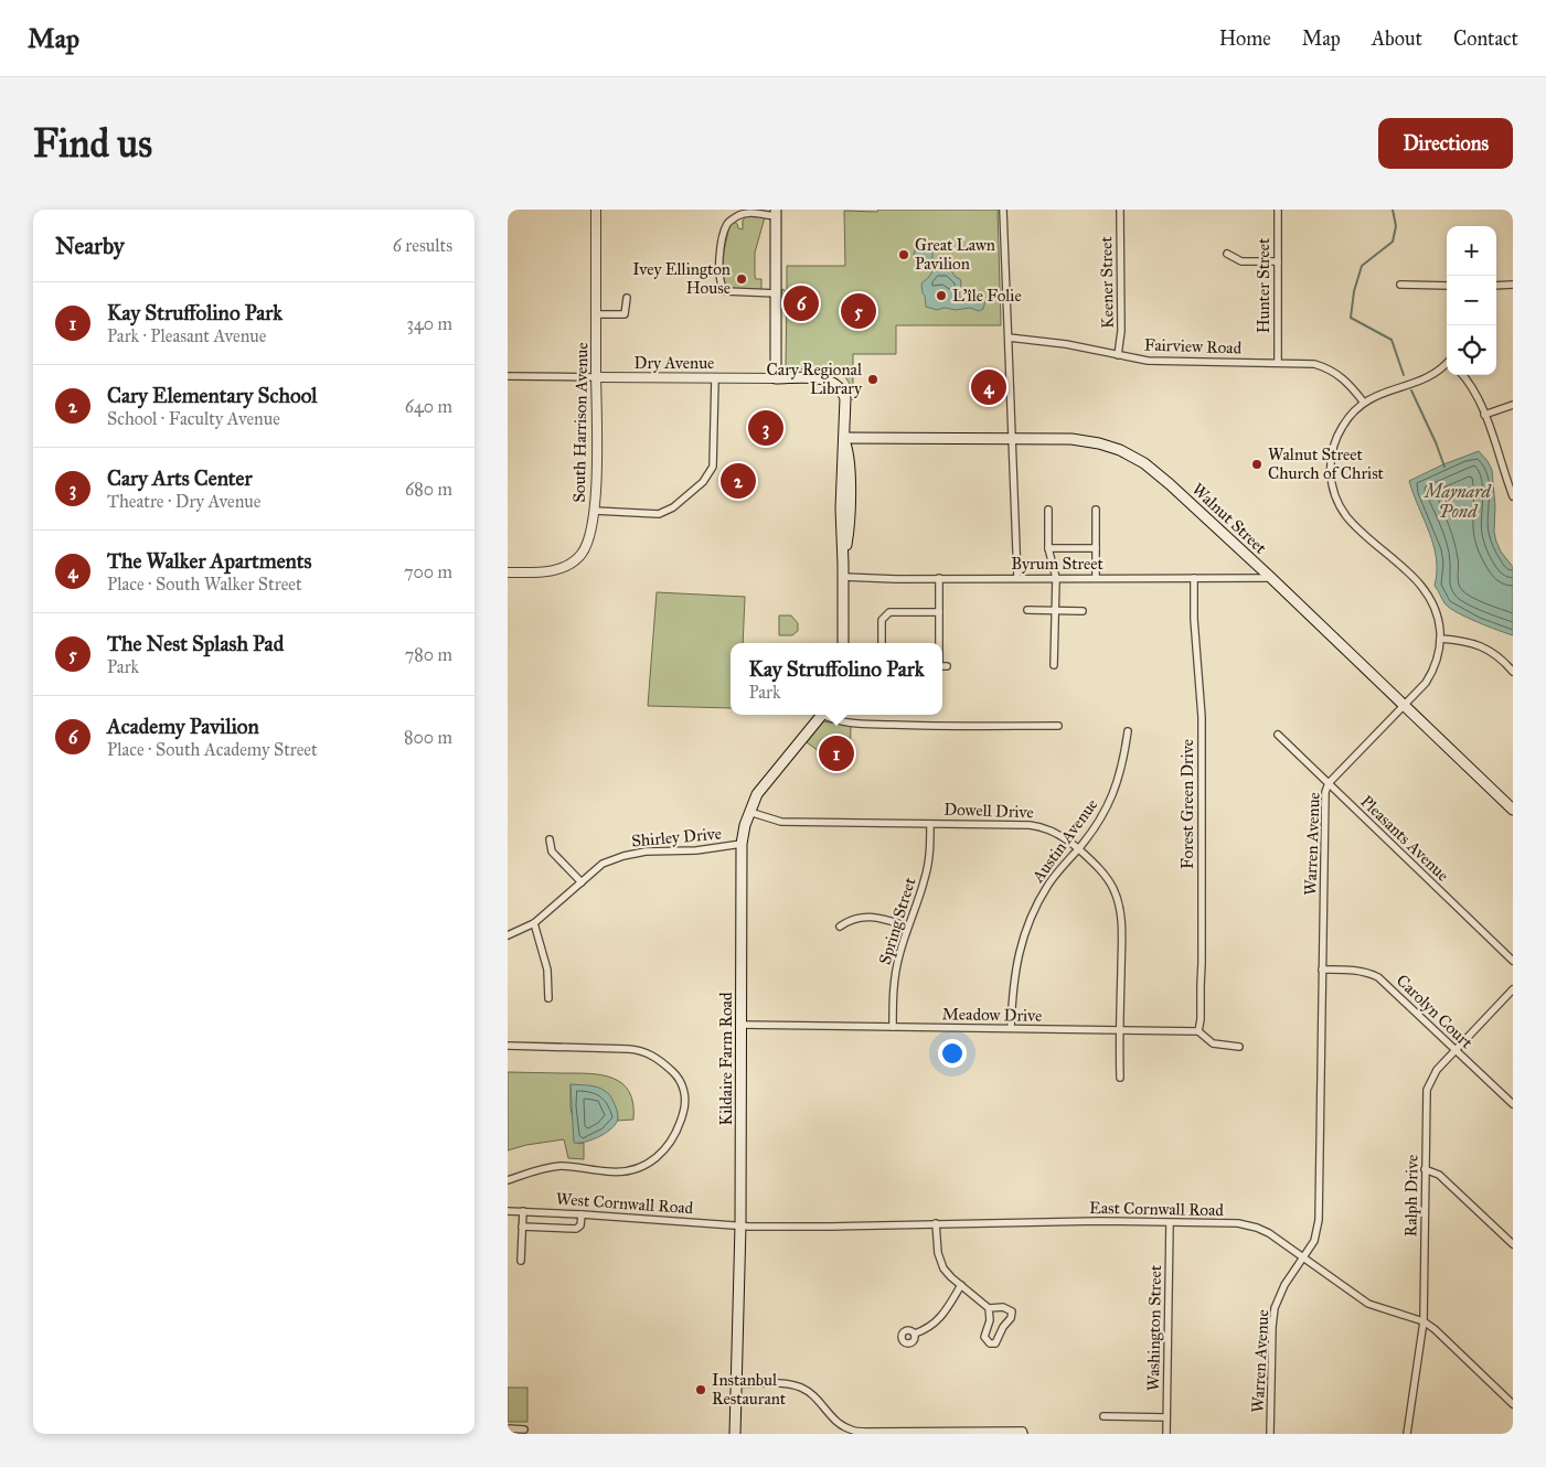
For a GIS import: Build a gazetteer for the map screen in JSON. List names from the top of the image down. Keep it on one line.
{"streets":{"main road":["Dry Avenue","Walnut Street","Kildaire Farm Road"],"street":["Keener Street","Hunter Street","Fairview Road","South Harrison Avenue","Byrum Street","Forest Green Drive","Dowell Drive","Shirley Drive","Pleasants Avenue","Austin Avenue","Warren Avenue","Spring Street","Carolyn Court","Meadow Drive","Ralph Drive","West Cornwall Road","East Cornwall Road","Washington Street"]},"crossings":[["Keener Street","Fairview Road"],["Hunter Street","Fairview Road"],["Fairview Road","Warren Avenue"],["Dry Avenue","South Harrison Avenue"],["Dry Avenue","Walnut Street"],["Walnut Street","Byrum Street"],["Walnut Street","Warren Avenue"],["Byrum Street","Forest Green Drive"],["Forest Green Drive","Meadow Drive"],["Dowell Drive","Austin Avenue"],["Dowell Drive","Spring Street"],["Dowell Drive","Meadow Drive"],["Dowell Drive","Kildaire Farm Road"],["Shirley Drive","Kildaire Farm Road"],["Pleasants Avenue","Warren Avenue"],["Austin Avenue","Meadow Drive"],["Warren Avenue","Carolyn Court"],["Warren Avenue","East Cornwall Road"],["Spring Street","Meadow Drive"],["Carolyn Court","Ralph Drive"],["Meadow Drive","Kildaire Farm Road"],["Kildaire Farm Road","West Cornwall Road"],["Kildaire Farm Road","East Cornwall Road"],["Ralph Drive","East Cornwall Road"],["West Cornwall Road","East Cornwall Road"],["East Cornwall Road","Washington Street"]],"water":["Maynard Pond"],"places":["Great Lawn Pavilion","Ivey Ellington House","L'île Folie","Cary Regional Library","Walnut Street Church of Christ","Instanbul Restaurant"],"page":{"header":"Map","nav":["Home","Map","About","Contact"],"buttons":"Directions","title":"Find us","heading":["Nearby","6 results"],"map_buttons":["+","−"],"list":[{"mark":"1","name":"Kay Struffolino Park","note":"Park · Pleasant Avenue","value":"340 m"},{"mark":"2","name":"Cary Elementary School","note":"School · Faculty Avenue","value":"640 m"},{"mark":"3","name":"Cary Arts Center","note":"Theatre · Dry Avenue","value":"680 m"},{"mark":"4","name":"The Walker Apartments","note":"Place · South Walker Street","value":"700 m"},{"mark":"5","name":"The Nest Splash Pad","note":"Park","value":"780 m"},{"mark":"6","name":"Academy Pavilion","note":"Place · South Academy Street","value":"800 m"}],"pins":["6","5","4","3","2","1"],"popup":["Kay Struffolino Park","Park"]}}
